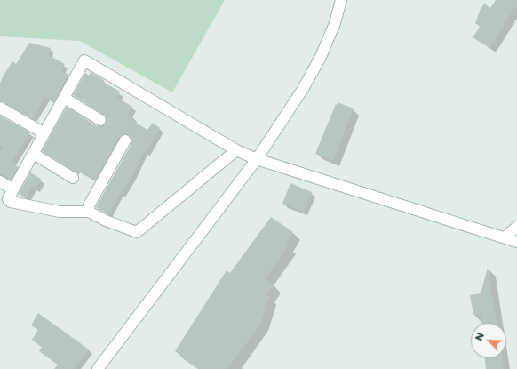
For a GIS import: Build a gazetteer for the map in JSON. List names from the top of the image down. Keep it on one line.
{"north":"top left"}
